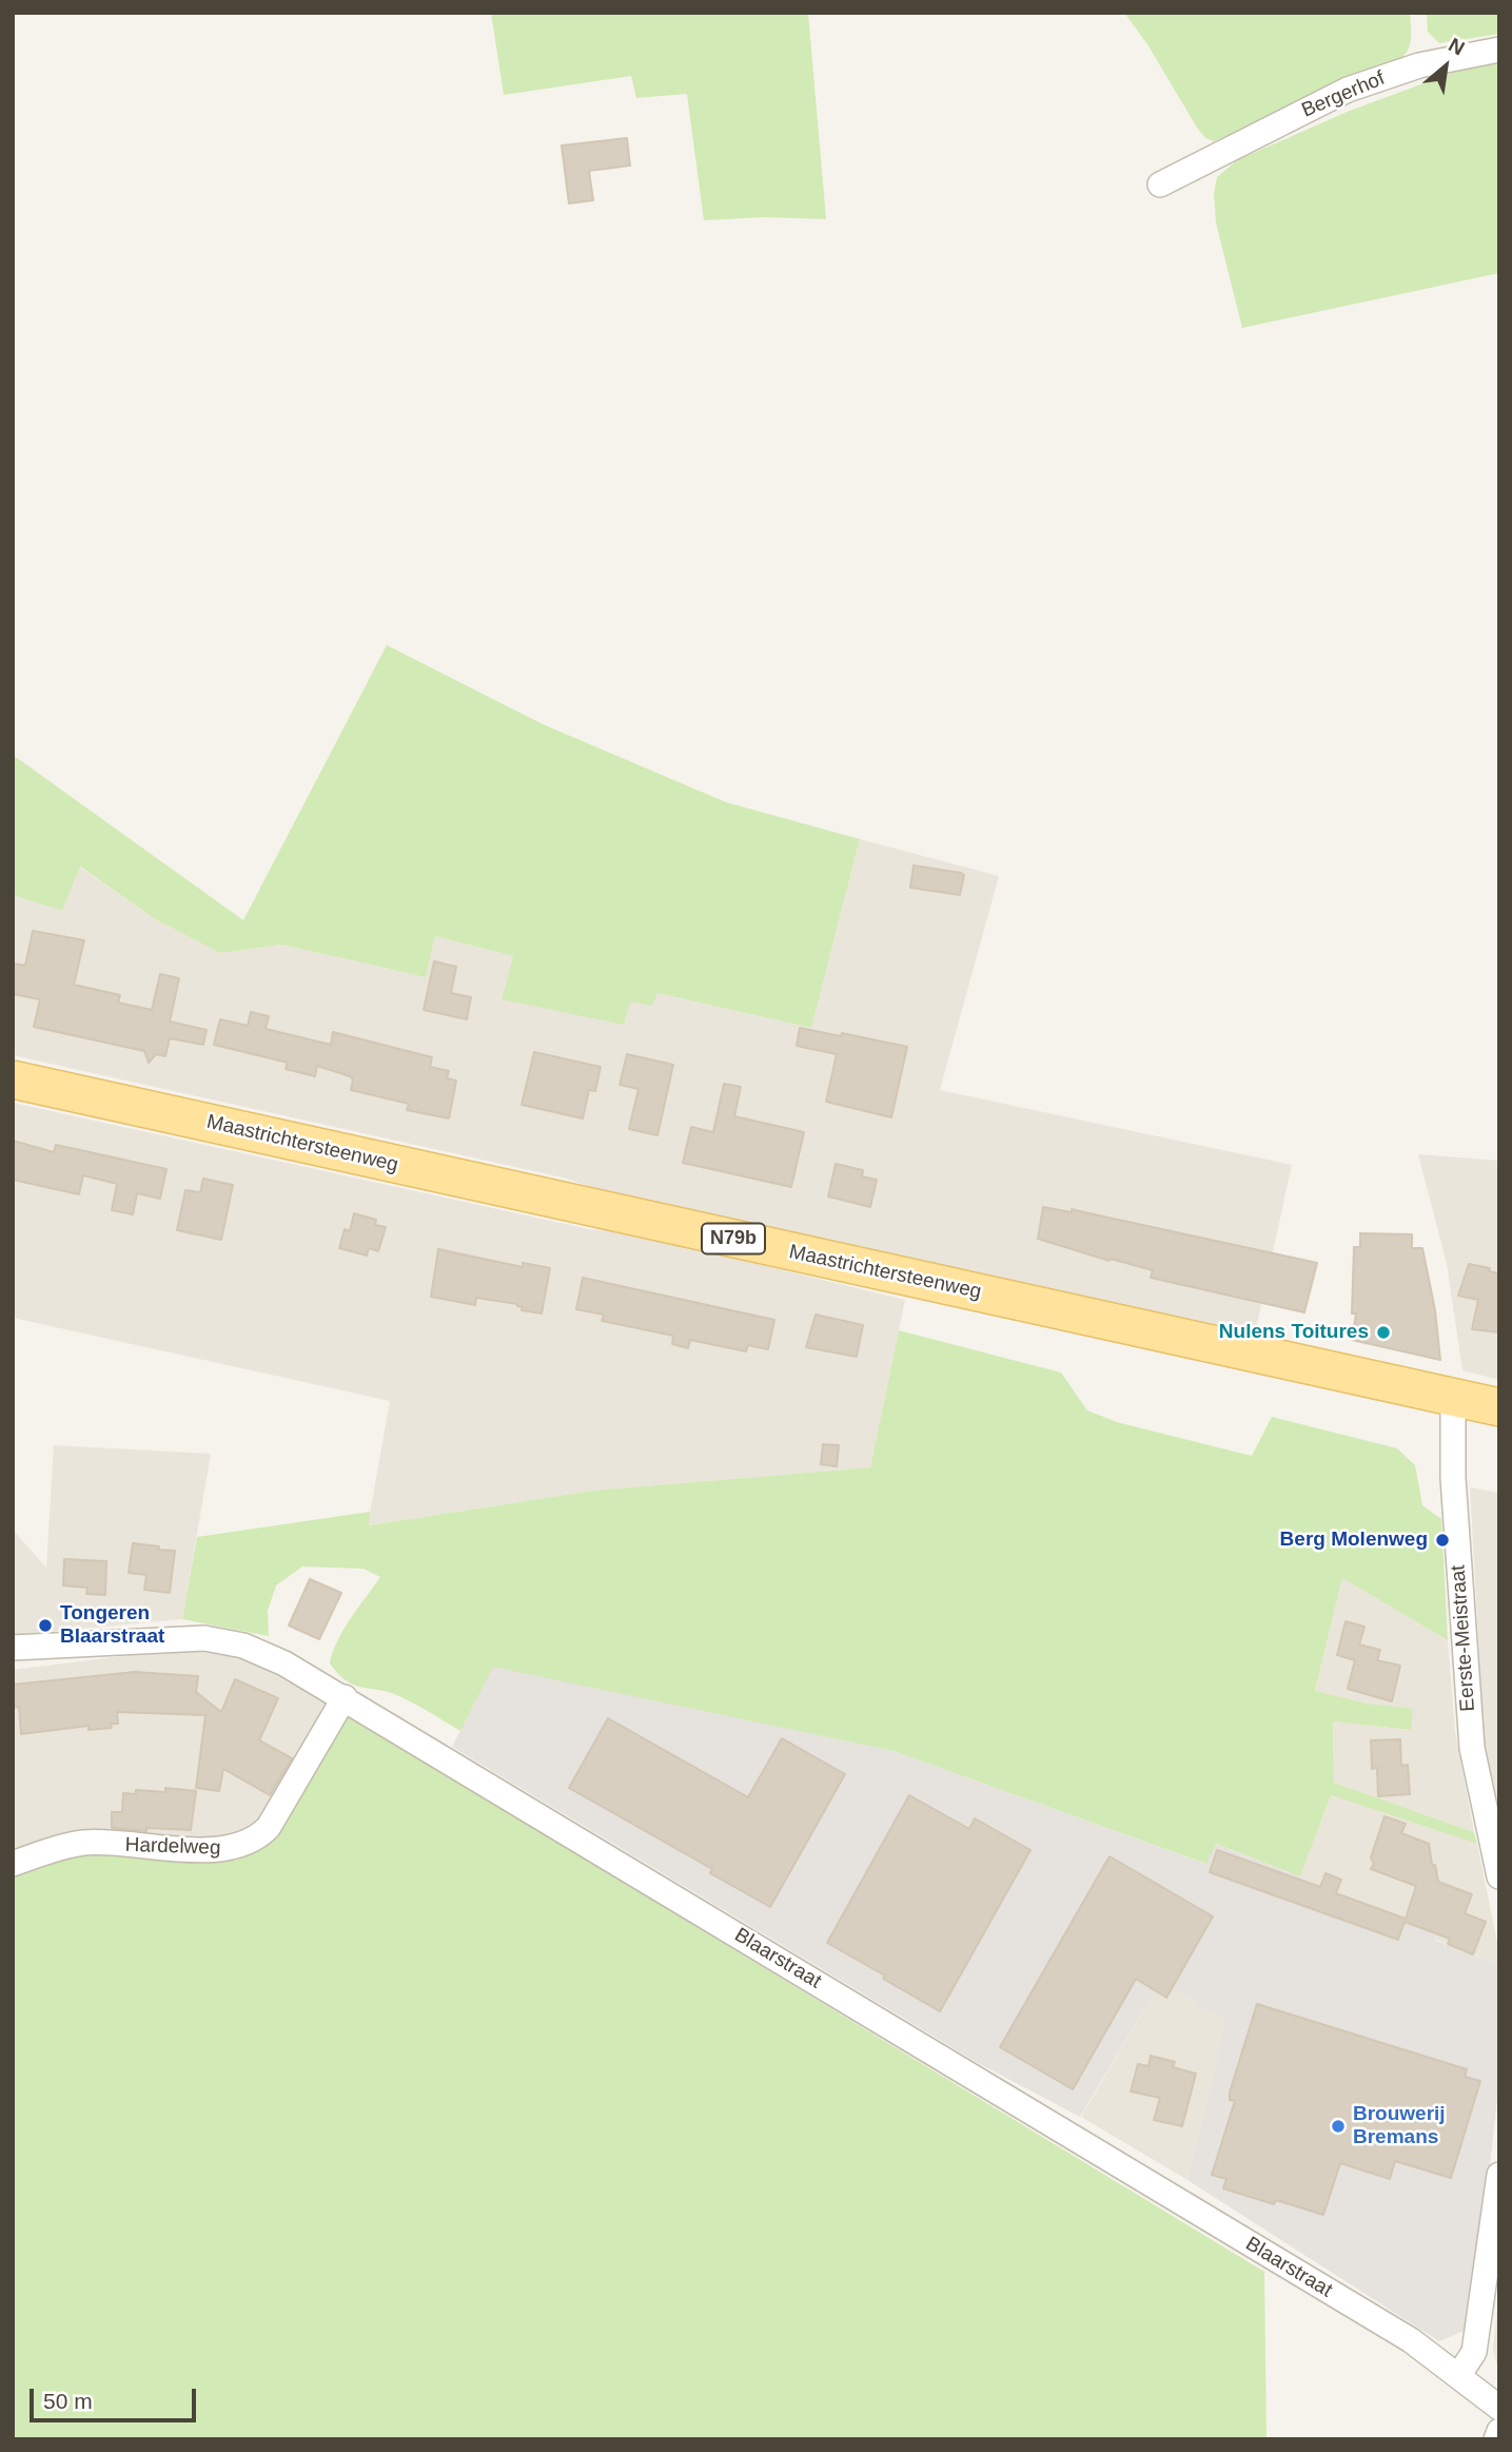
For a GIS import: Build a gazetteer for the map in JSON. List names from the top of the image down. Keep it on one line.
{"streets":{"main road":["Maastrichtersteenweg","N79b"],"street":["Bergerhof","Eerste-Meistraat","Hardelweg","Blaarstraat"]},"crossings":[["Maastrichtersteenweg","Eerste-Meistraat"],["Hardelweg","Blaarstraat"]],"places":["Nulens Toitures","Berg Molenweg","Tongeren Blaarstraat","Brouwerij Bremans"],"scale_bar":"50 m","north":"top right"}
